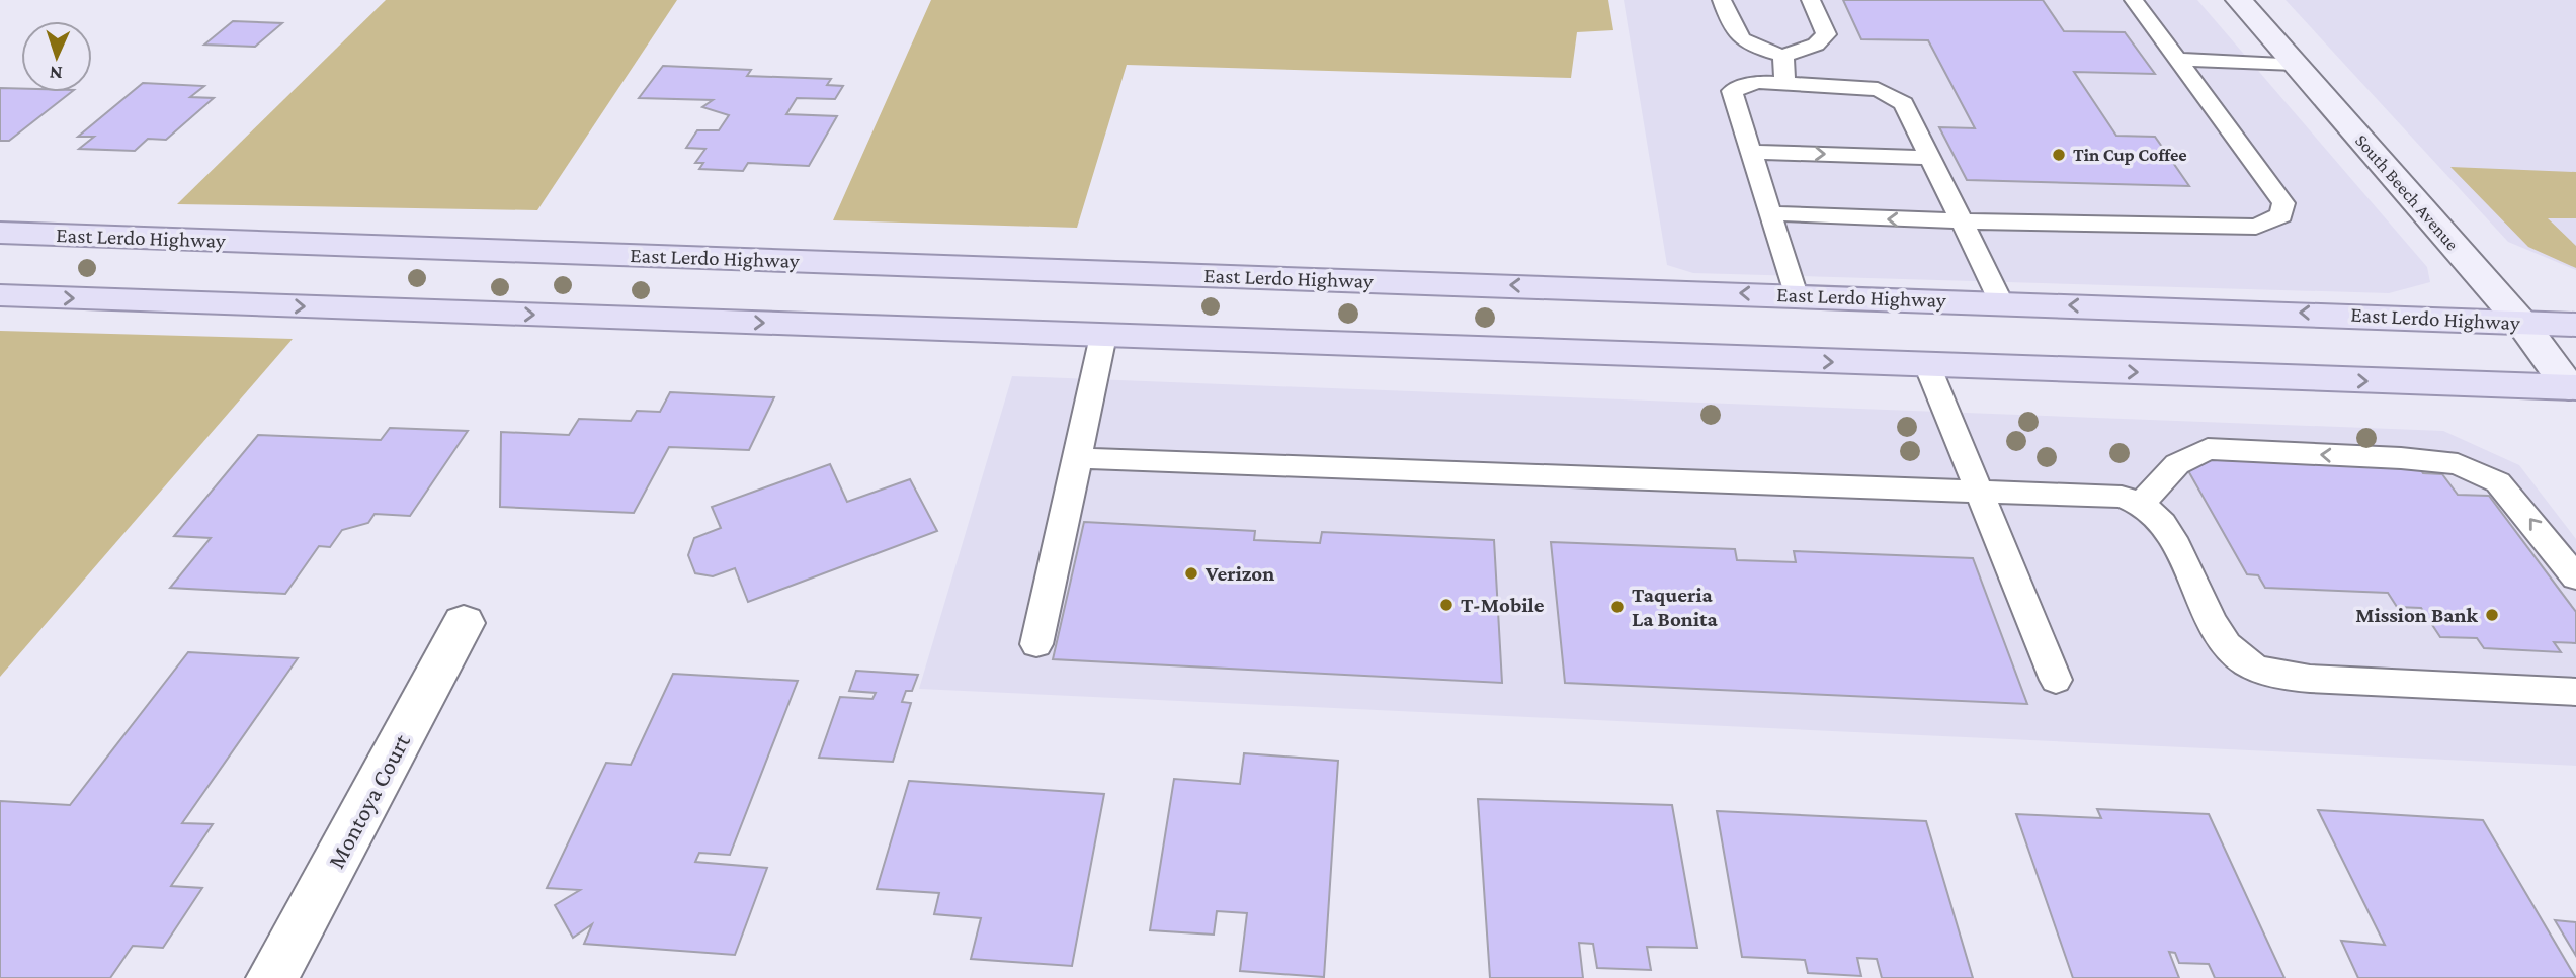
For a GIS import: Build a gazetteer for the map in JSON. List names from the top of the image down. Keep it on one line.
{"streets":{"main road":["South Beech Avenue","East Lerdo Highway"],"street":["Montoya Court"]},"crossings":[["South Beech Avenue","East Lerdo Highway"]],"places":["Tin Cup Coffee","Verizon","T-Mobile","Taqueria La Bonita","Mission Bank"],"north":"bottom"}
